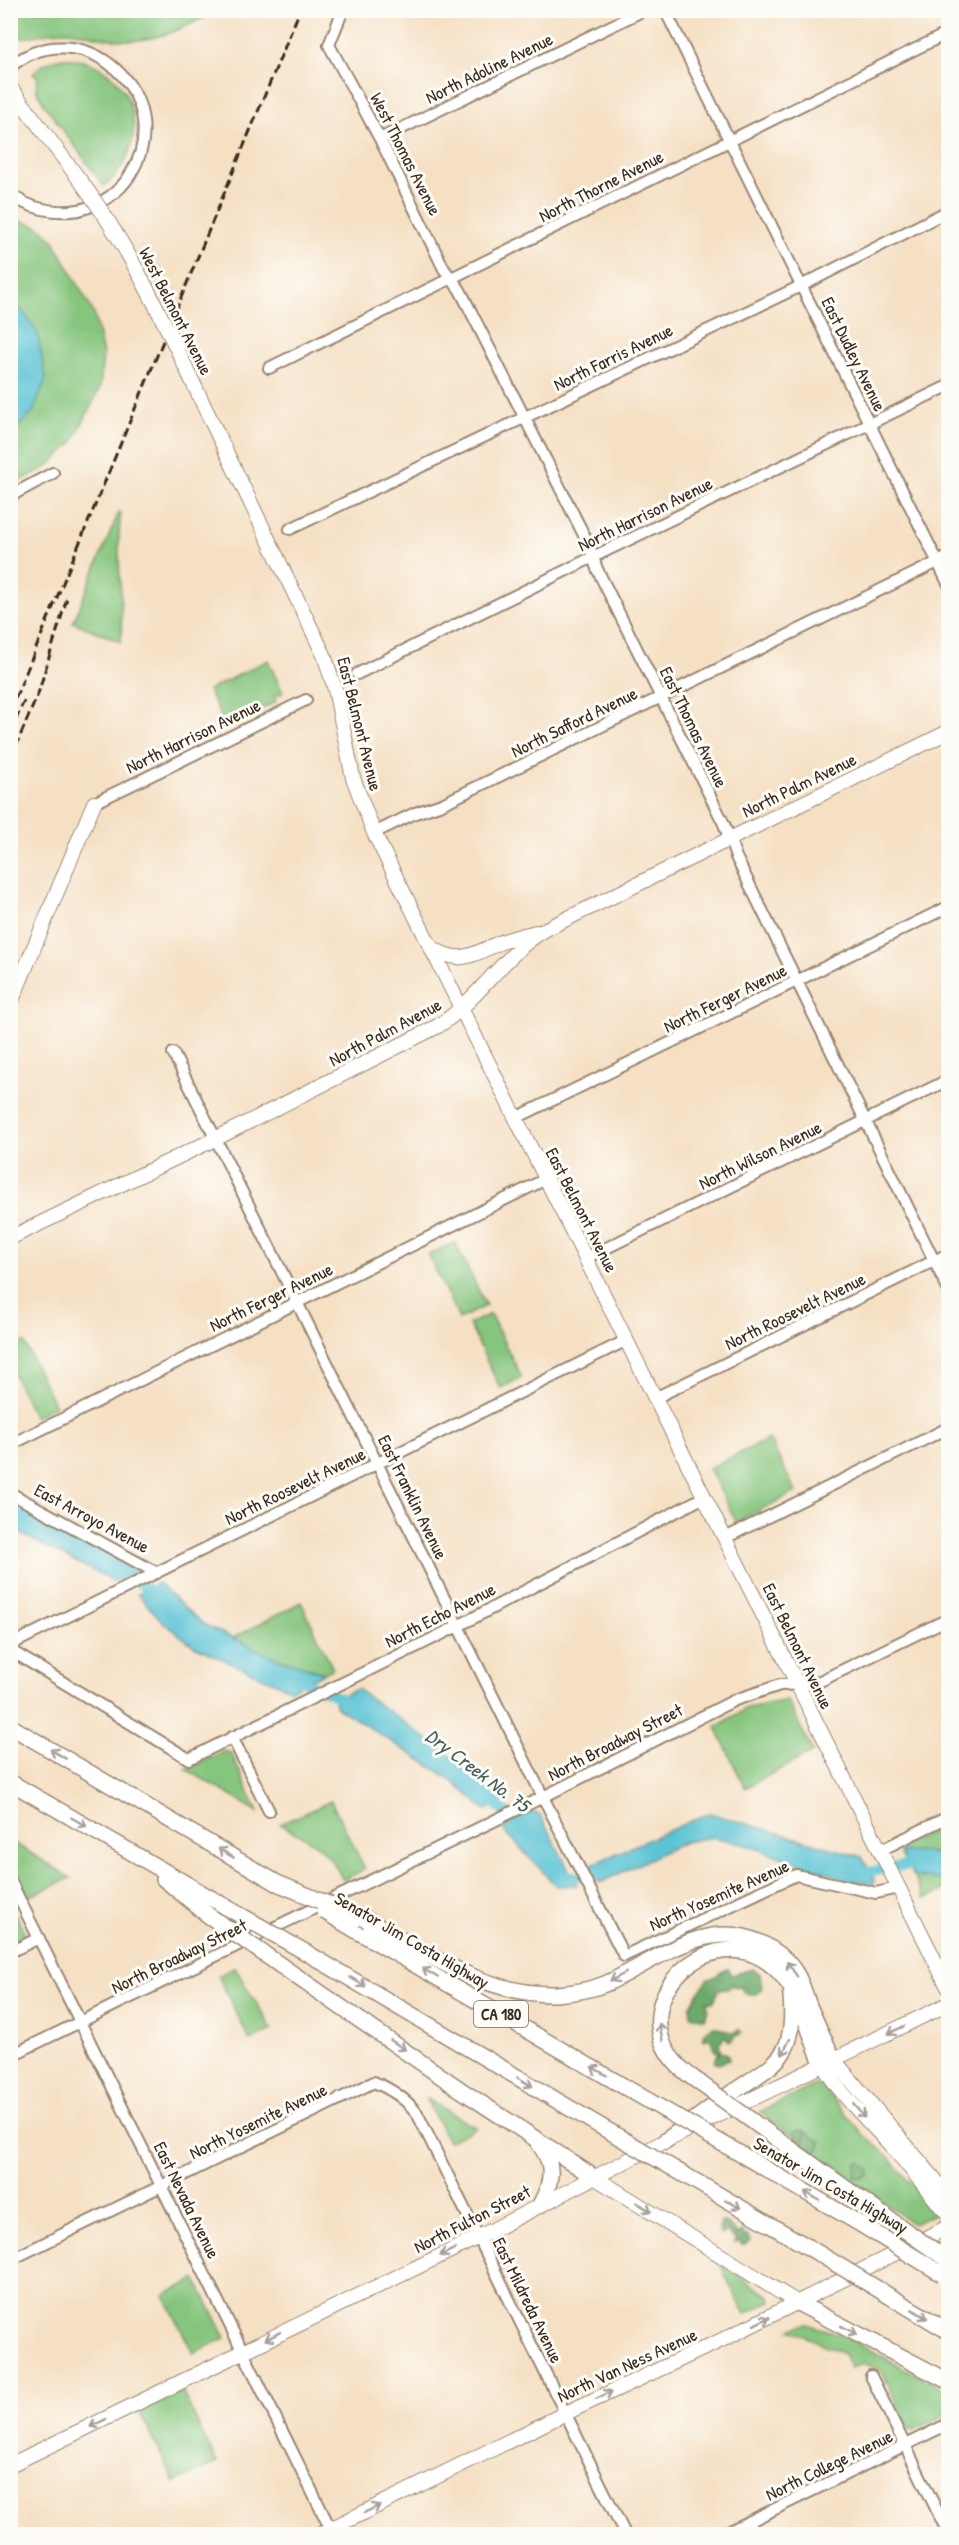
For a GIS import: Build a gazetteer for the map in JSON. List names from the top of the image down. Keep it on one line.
{"streets":{"highway":["Senator Jim Costa Highway","CA 180"],"main road":["West Belmont Avenue","East Belmont Avenue","North Palm Avenue","North Fulton Street","North Van Ness Avenue"],"street":["North Adoline Avenue","West Thomas Avenue","North Thorne Avenue","East Dudley Avenue","North Farris Avenue","North Harrison Avenue","North Safford Avenue","East Thomas Avenue","North Ferger Avenue","North Wilson Avenue","North Roosevelt Avenue","East Franklin Avenue","East Arroyo Avenue","North Echo Avenue","North Broadway Street","North Yosemite Avenue","East Nevada Avenue","East Mildreda Avenue","North College Avenue"]},"crossings":[["North Adoline Avenue","West Thomas Avenue"],["West Thomas Avenue","North Thorne Avenue"],["West Thomas Avenue","East Thomas Avenue"],["North Thorne Avenue","East Dudley Avenue"],["North Thorne Avenue","East Thomas Avenue"],["West Belmont Avenue","East Belmont Avenue"],["East Dudley Avenue","North Farris Avenue"],["East Dudley Avenue","North Harrison Avenue"],["East Dudley Avenue","North Safford Avenue"],["North Farris Avenue","East Thomas Avenue"],["North Harrison Avenue","East Thomas Avenue"],["North Safford Avenue","East Belmont Avenue"],["North Safford Avenue","East Thomas Avenue"],["East Belmont Avenue","North Palm Avenue"],["East Belmont Avenue","North Ferger Avenue"],["East Belmont Avenue","North Wilson Avenue"],["East Belmont Avenue","North Roosevelt Avenue"],["East Belmont Avenue","North Echo Avenue"],["East Belmont Avenue","North Broadway Street"],["East Belmont Avenue","North Yosemite Avenue"],["East Thomas Avenue","North Palm Avenue"],["East Thomas Avenue","North Ferger Avenue"],["East Thomas Avenue","North Wilson Avenue"],["East Thomas Avenue","North Roosevelt Avenue"],["North Palm Avenue","East Franklin Avenue"],["North Ferger Avenue","East Franklin Avenue"],["North Roosevelt Avenue","East Franklin Avenue"],["North Roosevelt Avenue","East Arroyo Avenue"],["East Franklin Avenue","North Echo Avenue"],["East Franklin Avenue","North Broadway Street"],["East Franklin Avenue","North Yosemite Avenue"],["North Broadway Street","East Nevada Avenue"],["North Yosemite Avenue","East Nevada Avenue"],["North Yosemite Avenue","East Mildreda Avenue"],["East Nevada Avenue","North Fulton Street"],["East Nevada Avenue","North Van Ness Avenue"],["North Fulton Street","East Mildreda Avenue"],["East Mildreda Avenue","North Van Ness Avenue"]],"one_way":["North Fulton Street","North Van Ness Avenue"],"water":["Dry Creek No. 75"]}
